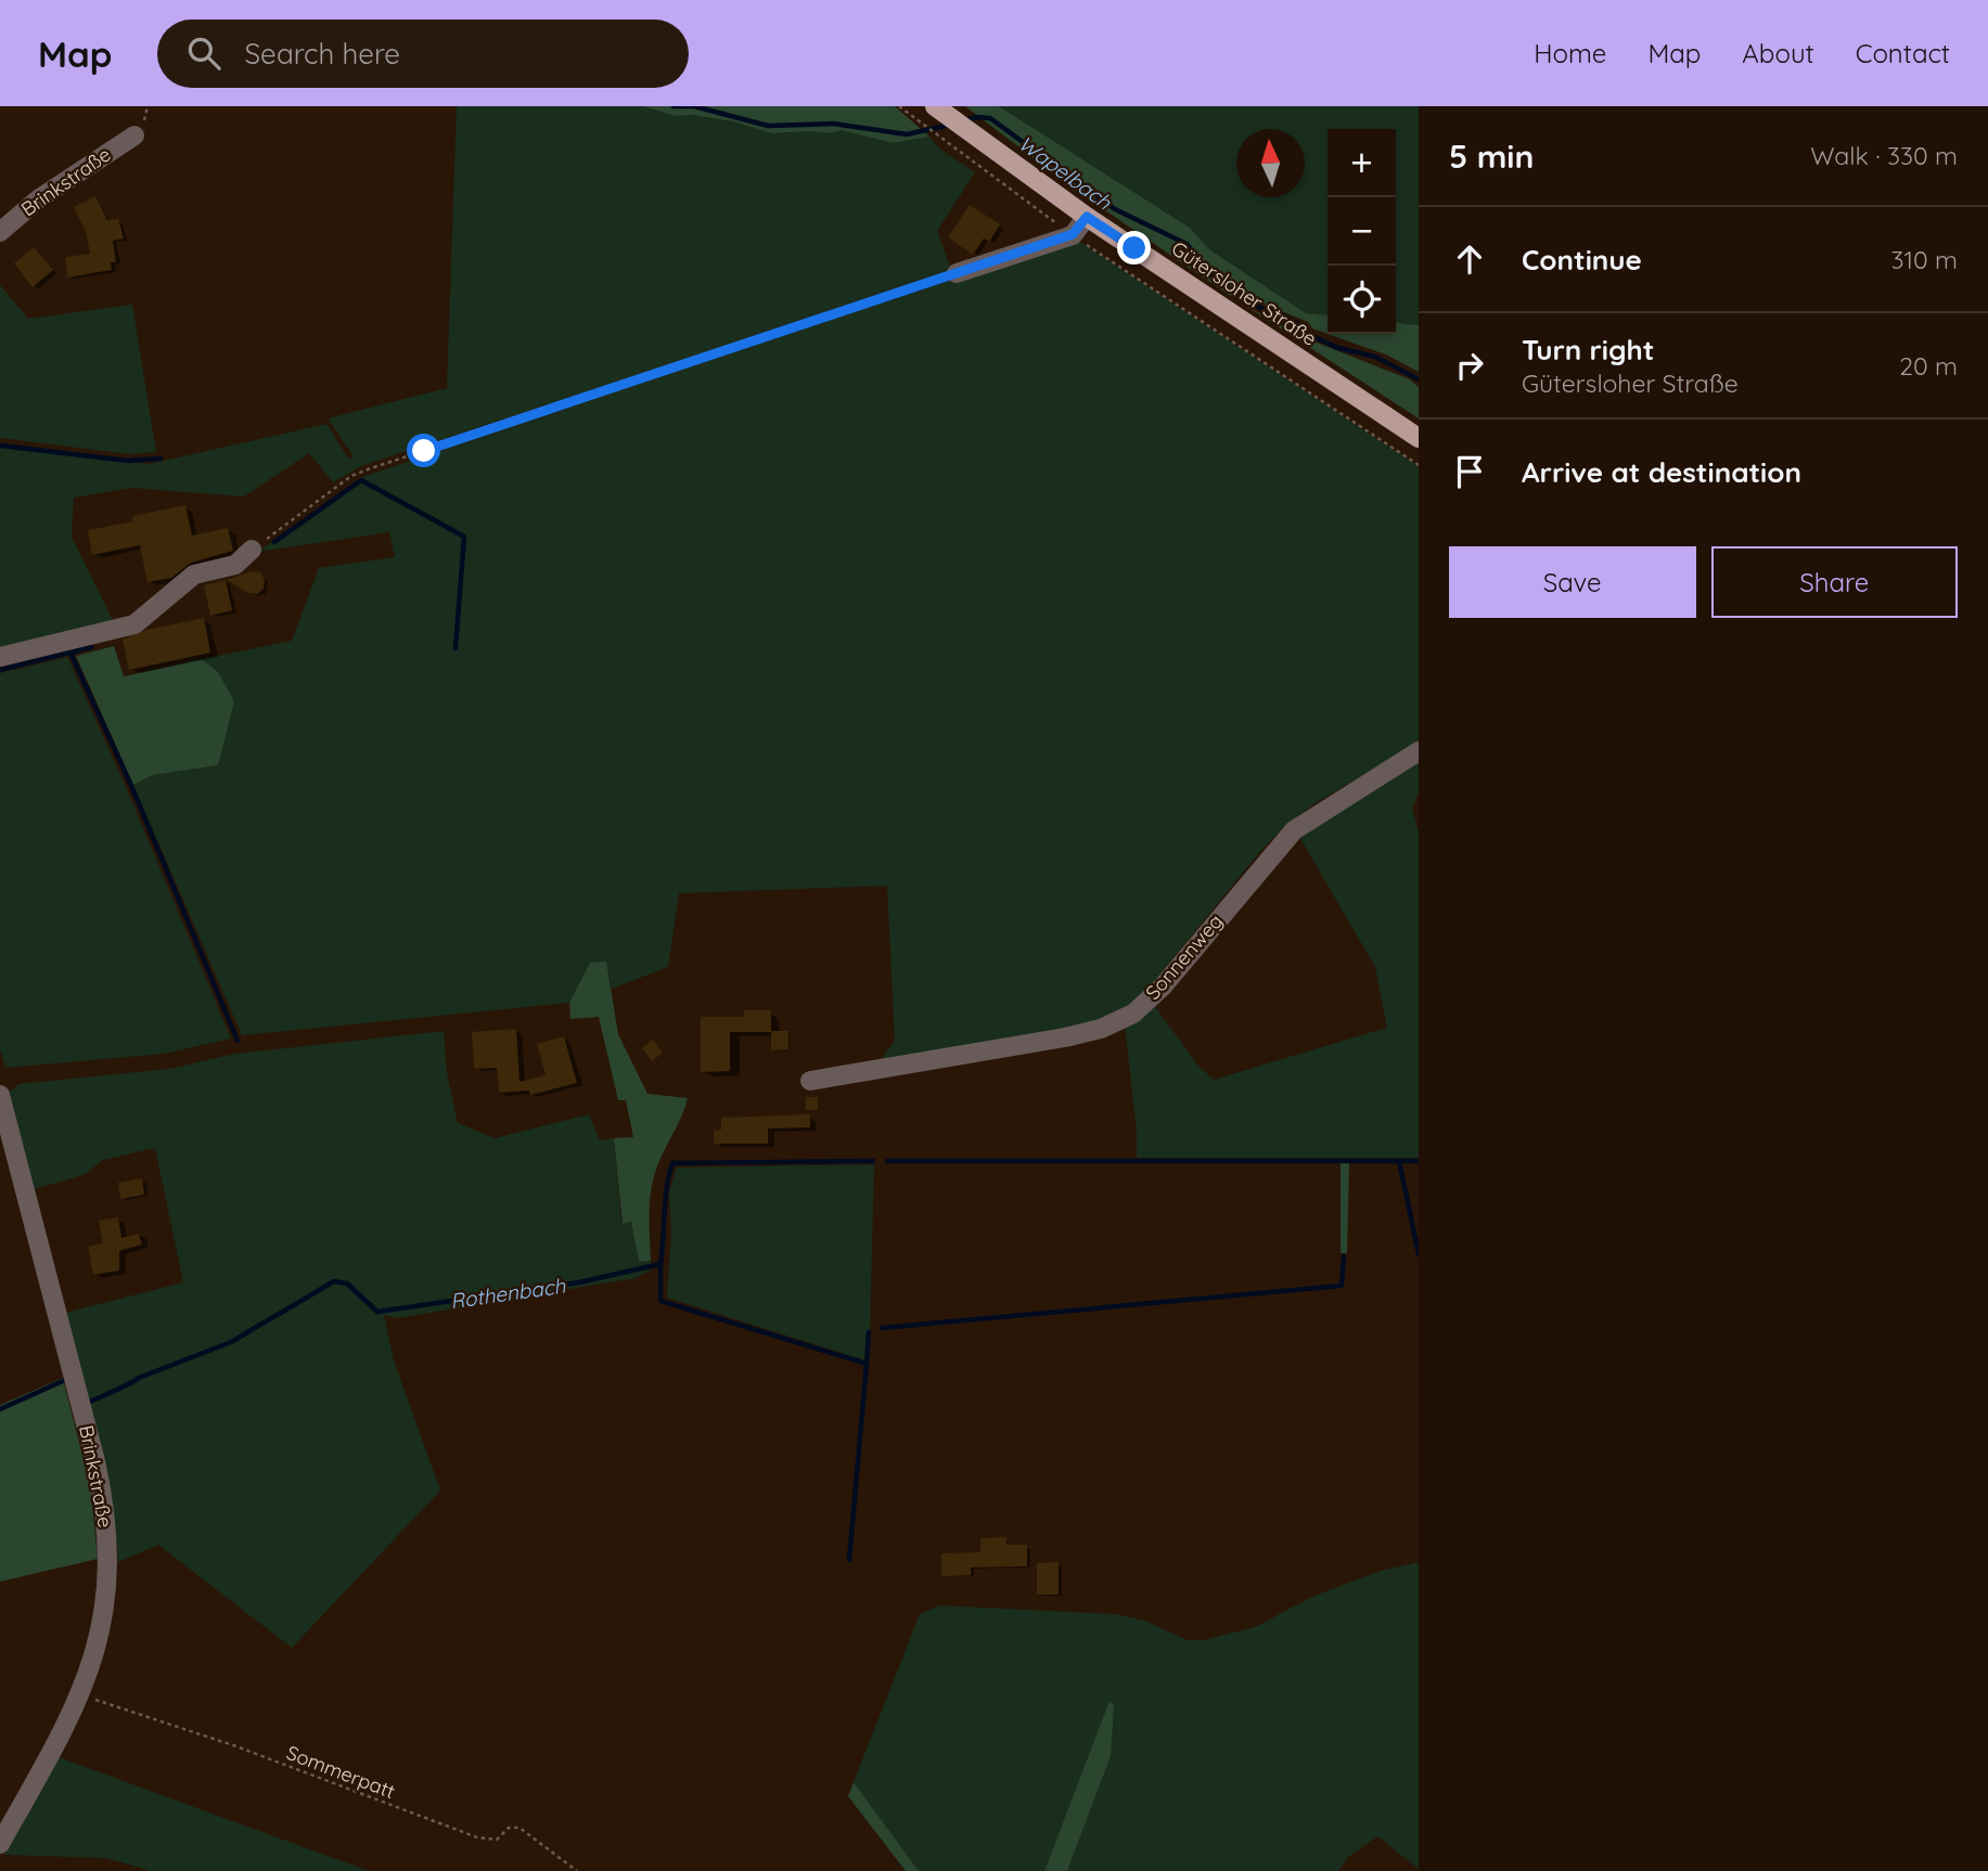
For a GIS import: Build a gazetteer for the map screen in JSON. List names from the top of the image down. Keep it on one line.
{"streets":{"main road":["Gütersloher Straße"],"street":["Brinkstraße","Sonnenweg"],"path":["Sommerpatt"]},"crossings":[["Brinkstraße","Sommerpatt"]],"water":["Wapelbach","Rothenbach"],"north":"top","page":{"header":"Map","search":"Search here","nav":["Home","Map","About","Contact"],"heading":["5 min","Walk · 330 m"],"map_buttons":["+","−"],"list":[["Continue","310 m"],["Turn right","Gütersloher Straße","20 m"],"Arrive at destination"],"buttons":["Save","Share"]}}
